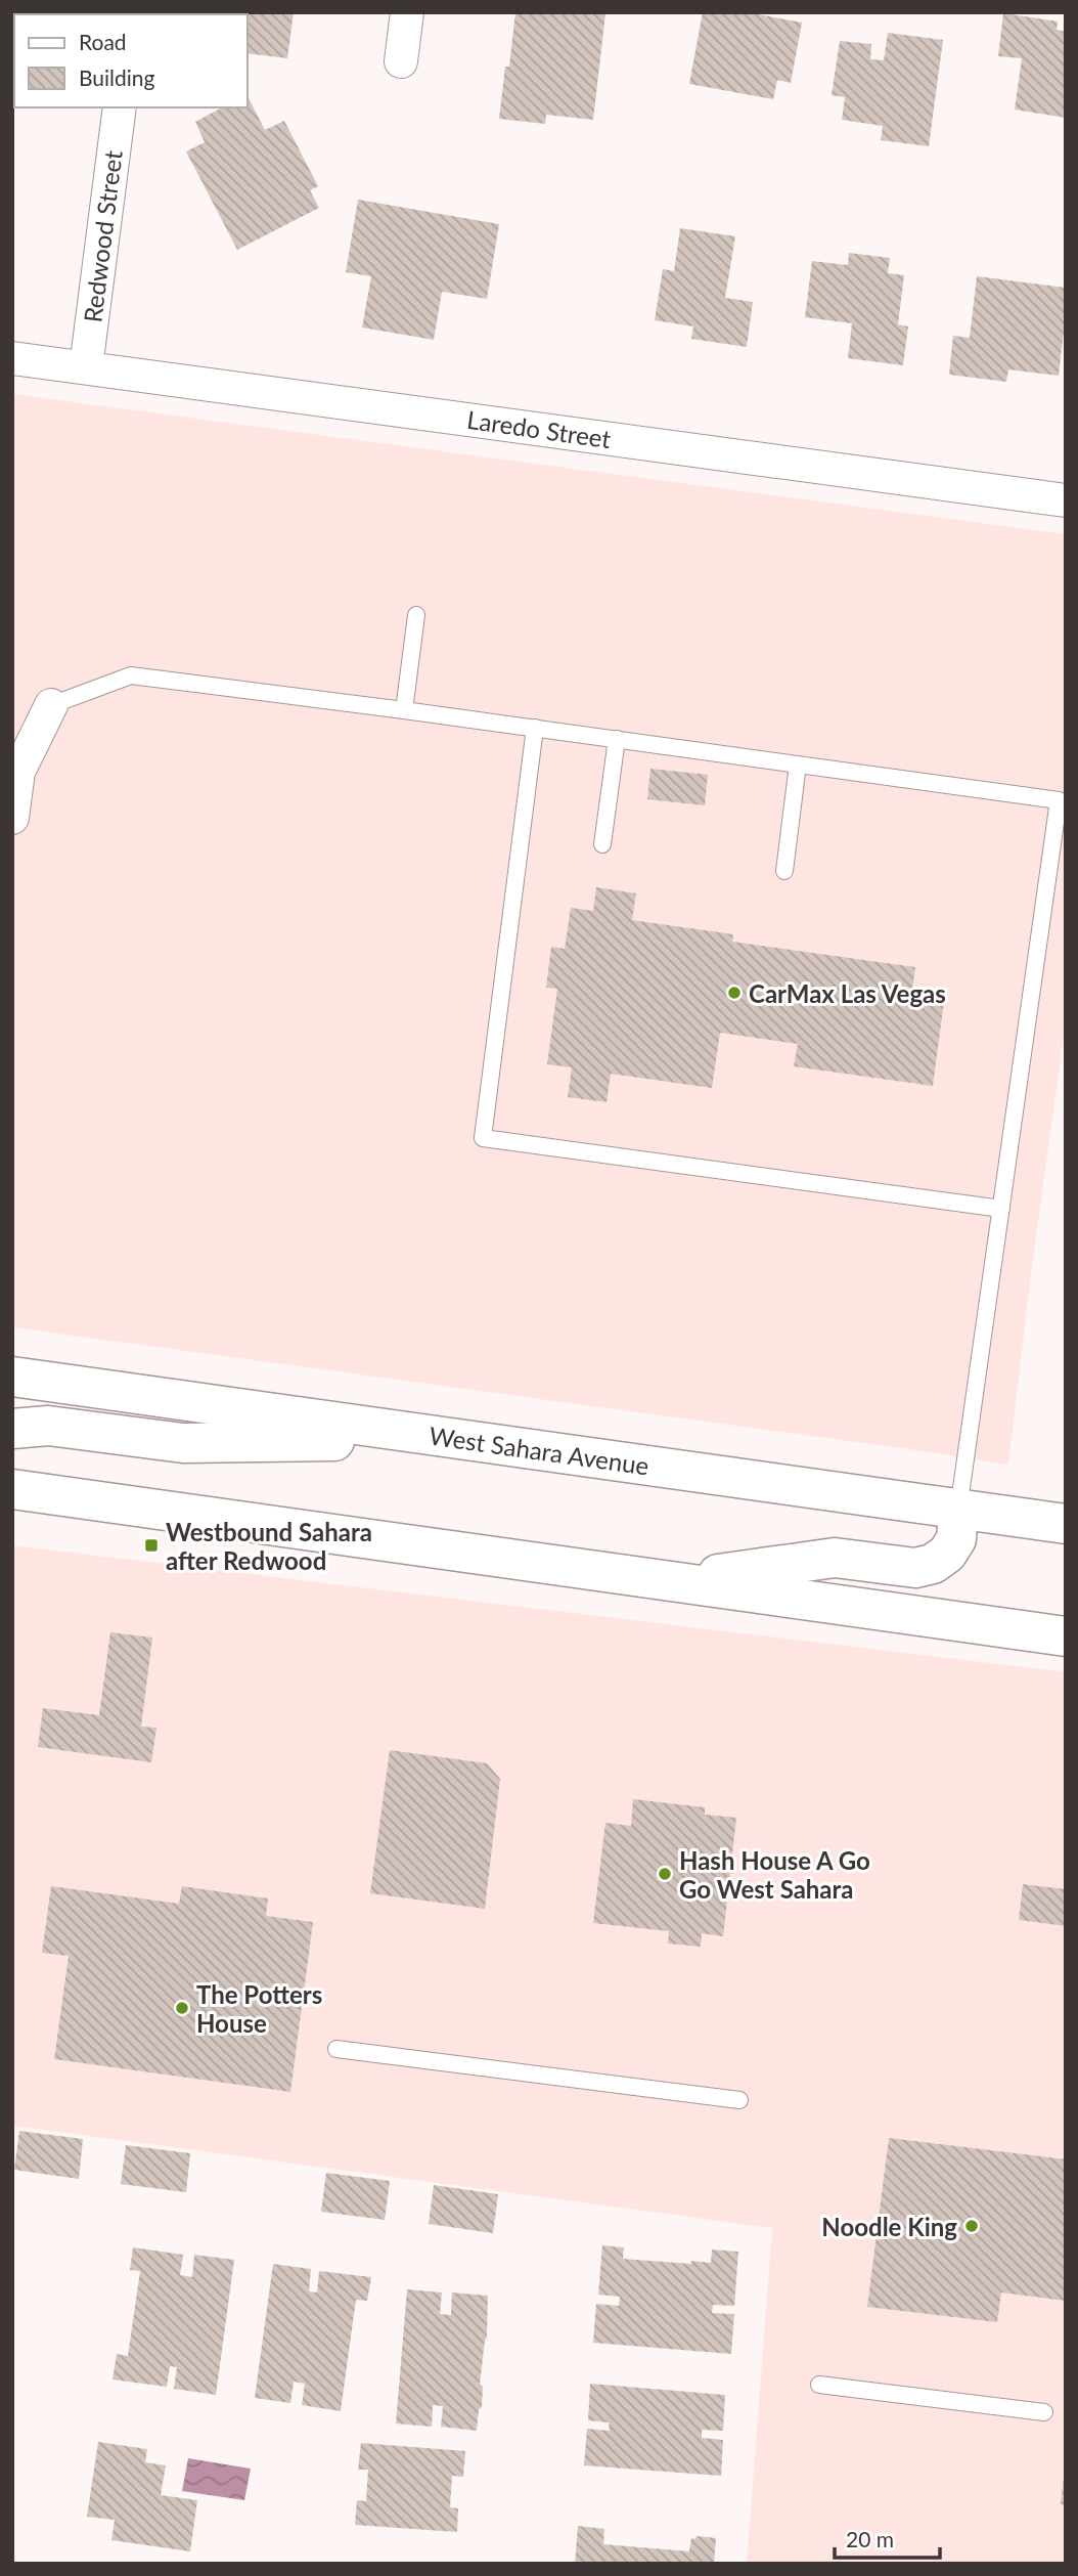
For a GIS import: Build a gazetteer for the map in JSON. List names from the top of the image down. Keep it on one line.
{"streets":{"main road":["West Sahara Avenue"],"street":["Redwood Street","Laredo Street"]},"crossings":[["Redwood Street","Laredo Street"]],"places":{"other":["CarMax Las Vegas","Hash House A Go Go West Sahara","The Potters House","Noodle King"],"transit":["Westbound Sahara after Redwood"]},"legend":["Road","Building"],"scale_bar":"20 m"}
